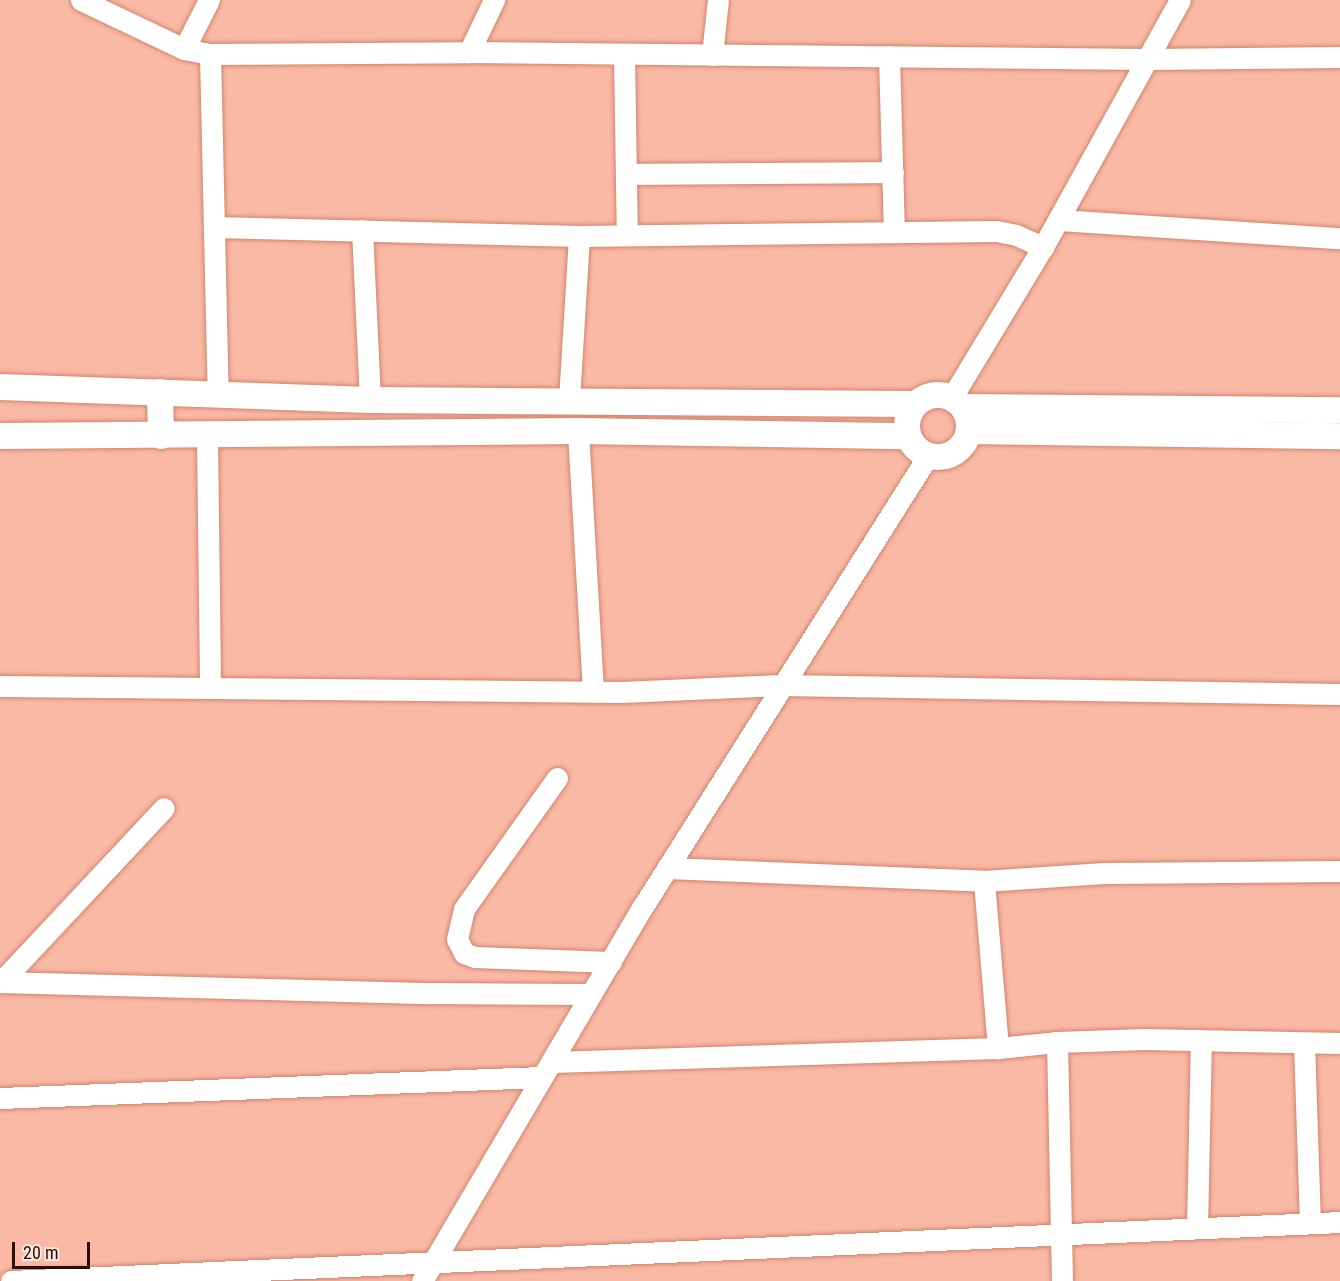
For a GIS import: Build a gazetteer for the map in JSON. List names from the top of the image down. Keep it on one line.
{"scale_bar":"20 m"}
